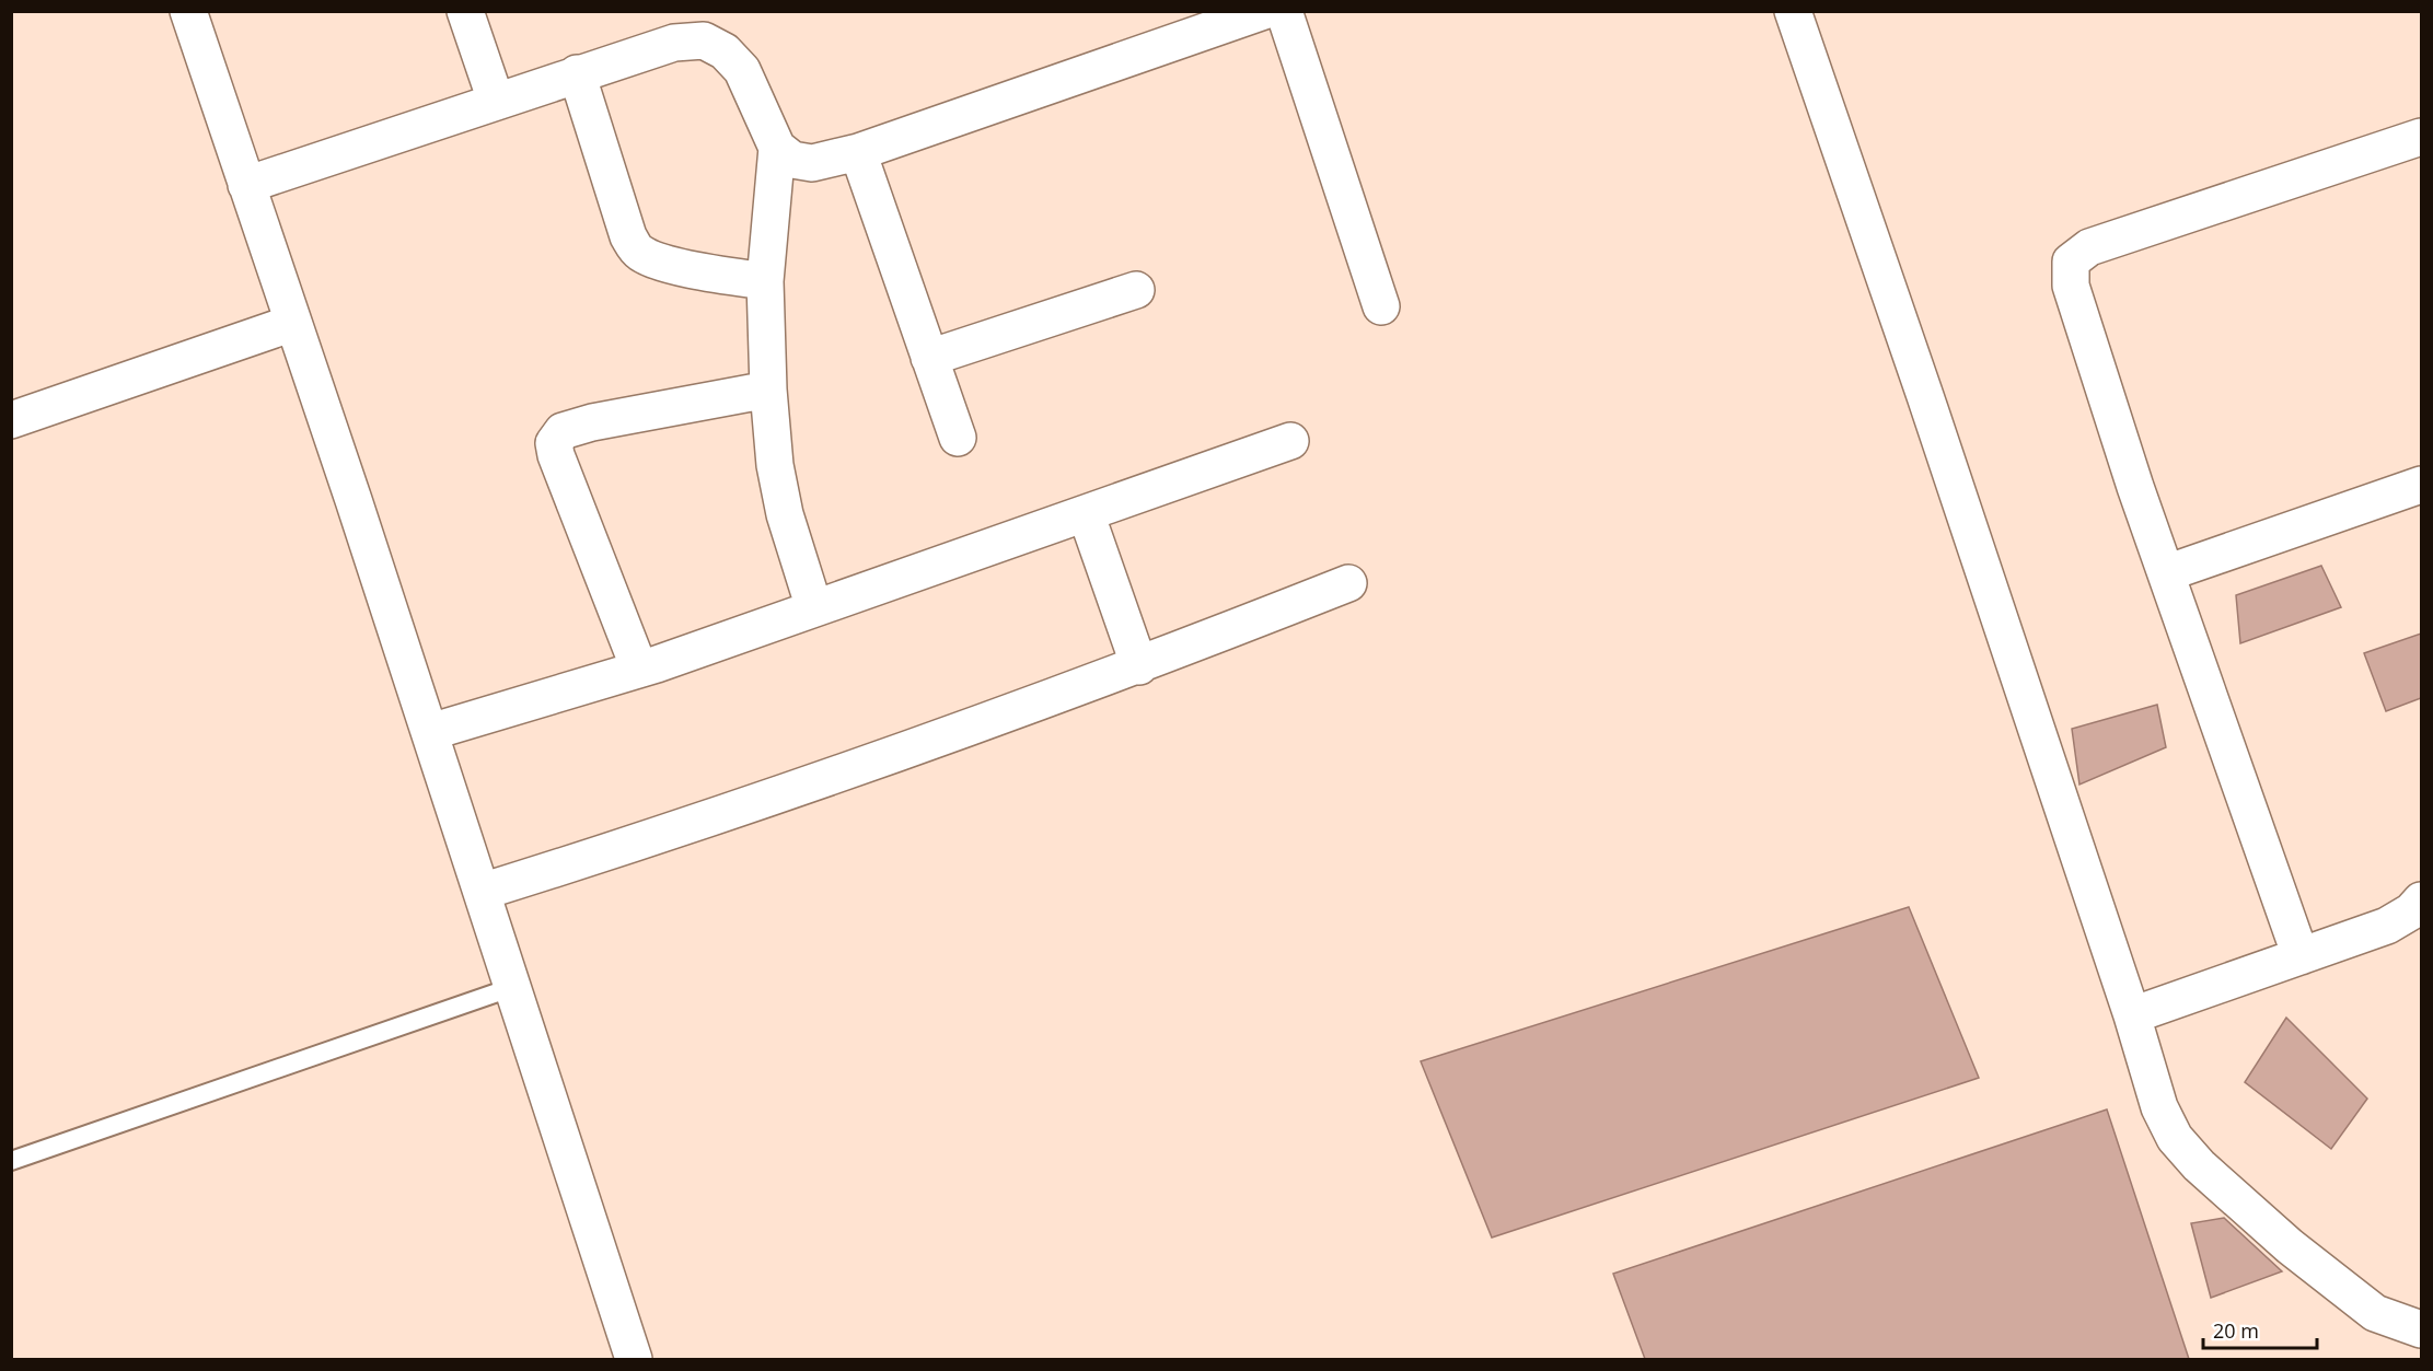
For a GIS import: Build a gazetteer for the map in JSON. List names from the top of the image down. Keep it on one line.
{"scale_bar":"20 m"}
